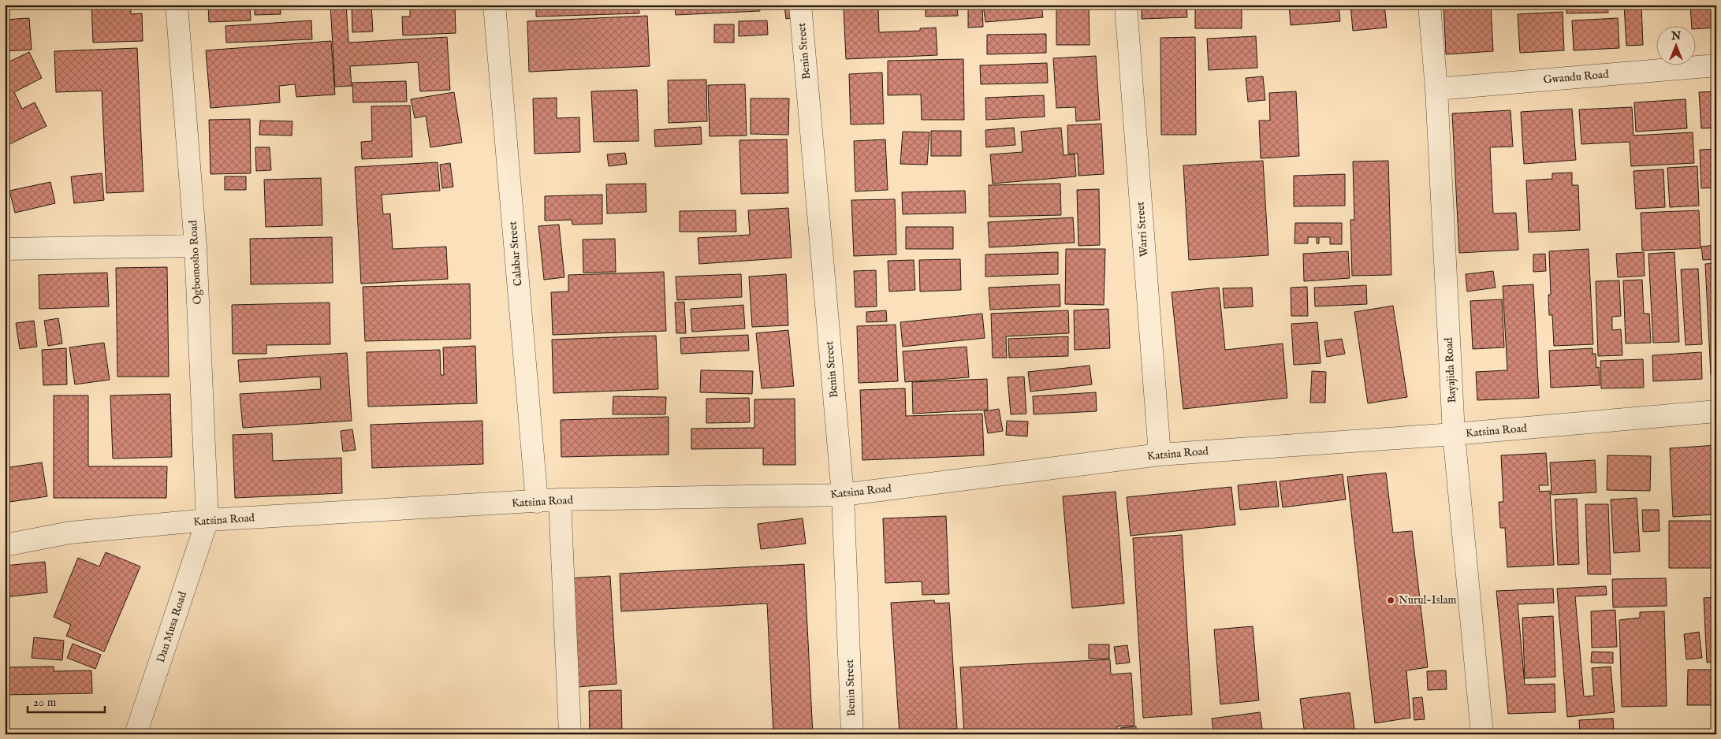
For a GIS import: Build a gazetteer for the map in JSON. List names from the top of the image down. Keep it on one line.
{"streets":{"street":["Benin Street","Gwandu Road","Warri Street","Calabar Street","Ogbomosho Road","Bayajida Road","Katsina Road","Dan Musa Road"]},"crossings":[["Benin Street","Katsina Road"],["Gwandu Road","Bayajida Road"],["Warri Street","Katsina Road"],["Calabar Street","Katsina Road"],["Ogbomosho Road","Katsina Road"],["Ogbomosho Road","Dan Musa Road"],["Bayajida Road","Katsina Road"],["Katsina Road","Dan Musa Road"]],"places":["Nurul-Islam"],"scale_bar":"20 m","north":"top"}
